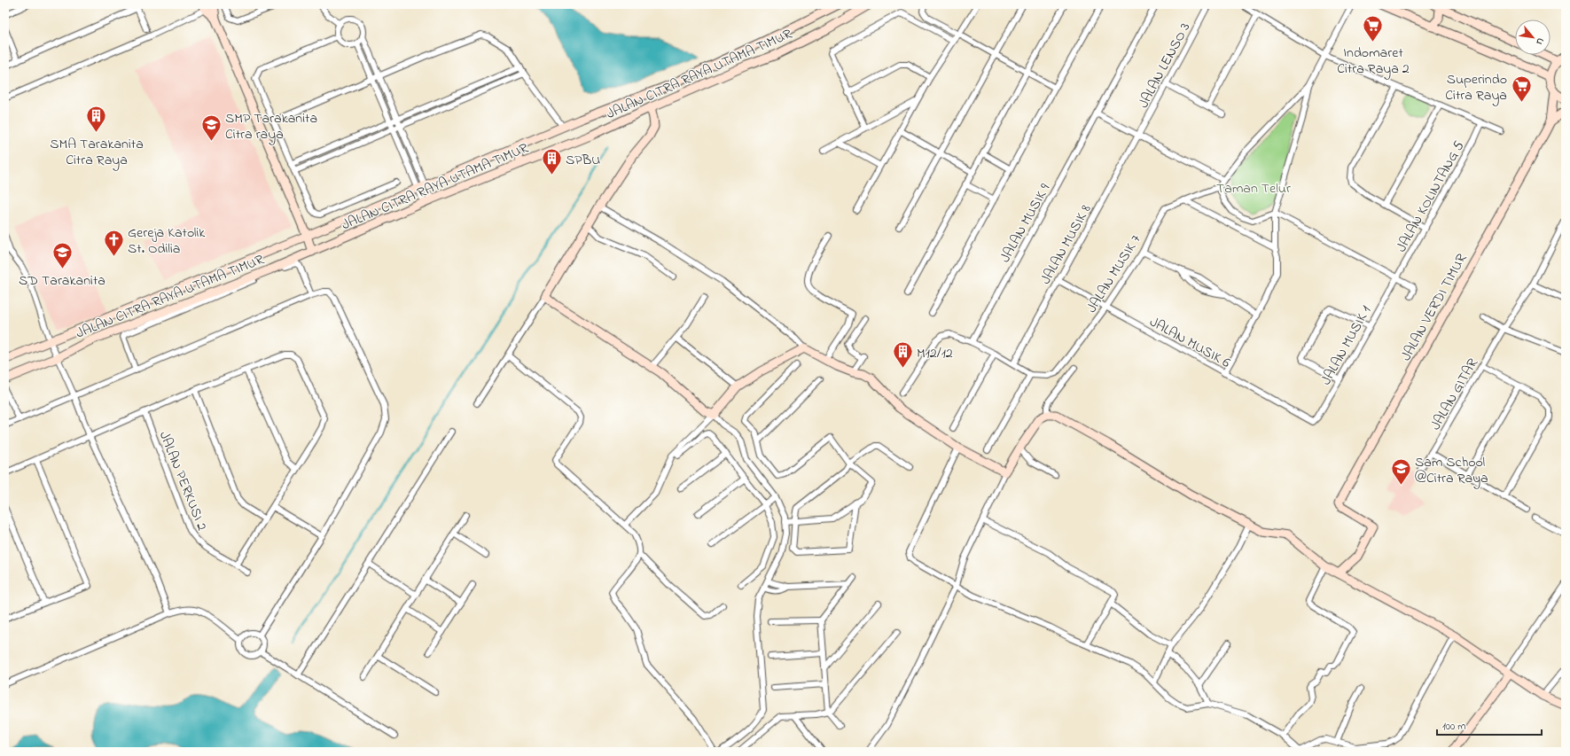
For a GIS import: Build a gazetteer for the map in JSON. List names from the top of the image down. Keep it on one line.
{"streets":{"street":["JALAN LENSO 3","JALAN CITRA RAYA UTAMA TIMUR","JALAN KOLINTANG 5","JALAN MUSIK 9","JALAN MUSIK 8","JALAN MUSIK 7","JALAN VERDI TIMUR","JALAN MUSIK 6","JALAN MUSIK 1","JALAN GITAR","JALAN PERKUSI 2"]},"crossings":[["JALAN LENSO 3","JALAN MUSIK 8"],["JALAN KOLINTANG 5","JALAN MUSIK 1"],["JALAN MUSIK 8","JALAN MUSIK 6"],["JALAN MUSIK 7","JALAN MUSIK 6"],["JALAN MUSIK 6","JALAN MUSIK 1"]],"parks":["Taman Telur"],"places":{"supermarket":["Indomaret Citra Raya 2","Superindo Citra Raya"],"building":["SMA Tarakanita Citra Raya","SPBU","M12/12"],"school or university":["SMP Tarakanita Citra raya","SD Tarakanita","Sam School @Citra Raya"],"church":["Gereja Katolik St. Odilia"]},"scale_bar":"100 m","north":"bottom right"}
